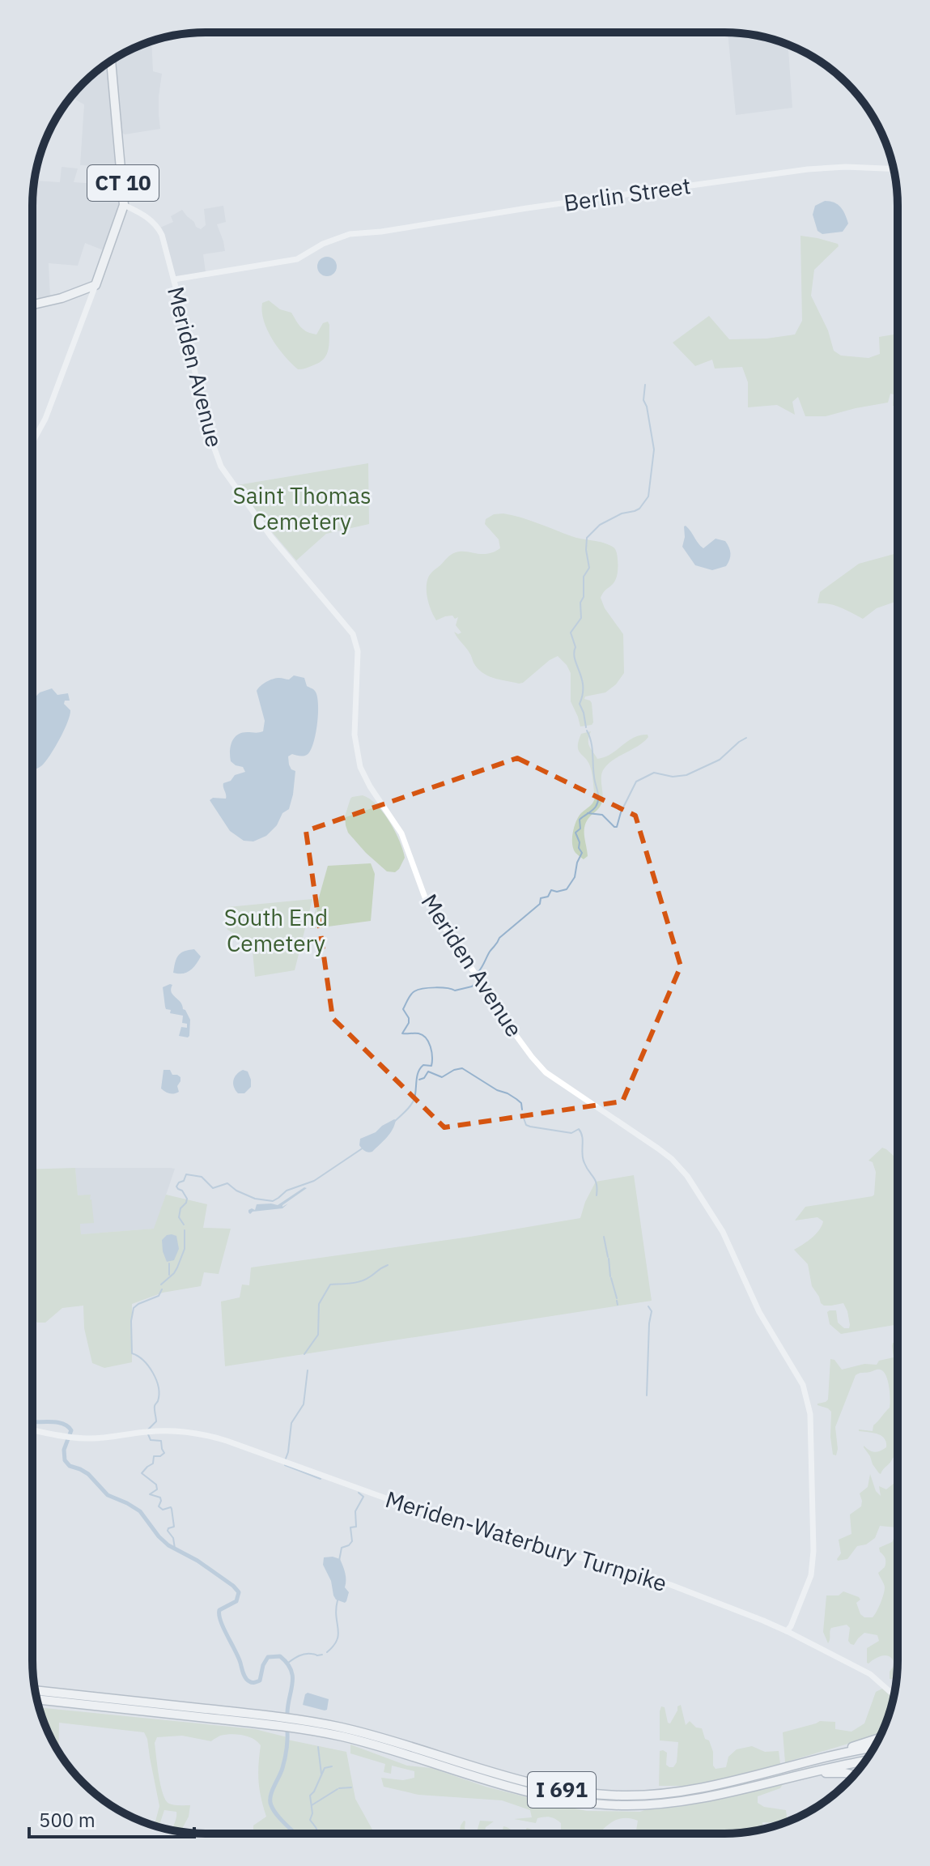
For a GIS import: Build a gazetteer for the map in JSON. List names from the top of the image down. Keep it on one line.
{"streets":{"highway":["CT 10","I 691"],"main road":["Berlin Street","Meriden Avenue","Meriden-Waterbury Turnpike"]},"crossings":[["CT 10","Meriden Avenue"],["Berlin Street","Meriden Avenue"],["Meriden Avenue","Meriden-Waterbury Turnpike"]],"parks":["Saint Thomas Cemetery","South End Cemetery"],"scale_bar":"500 m"}
